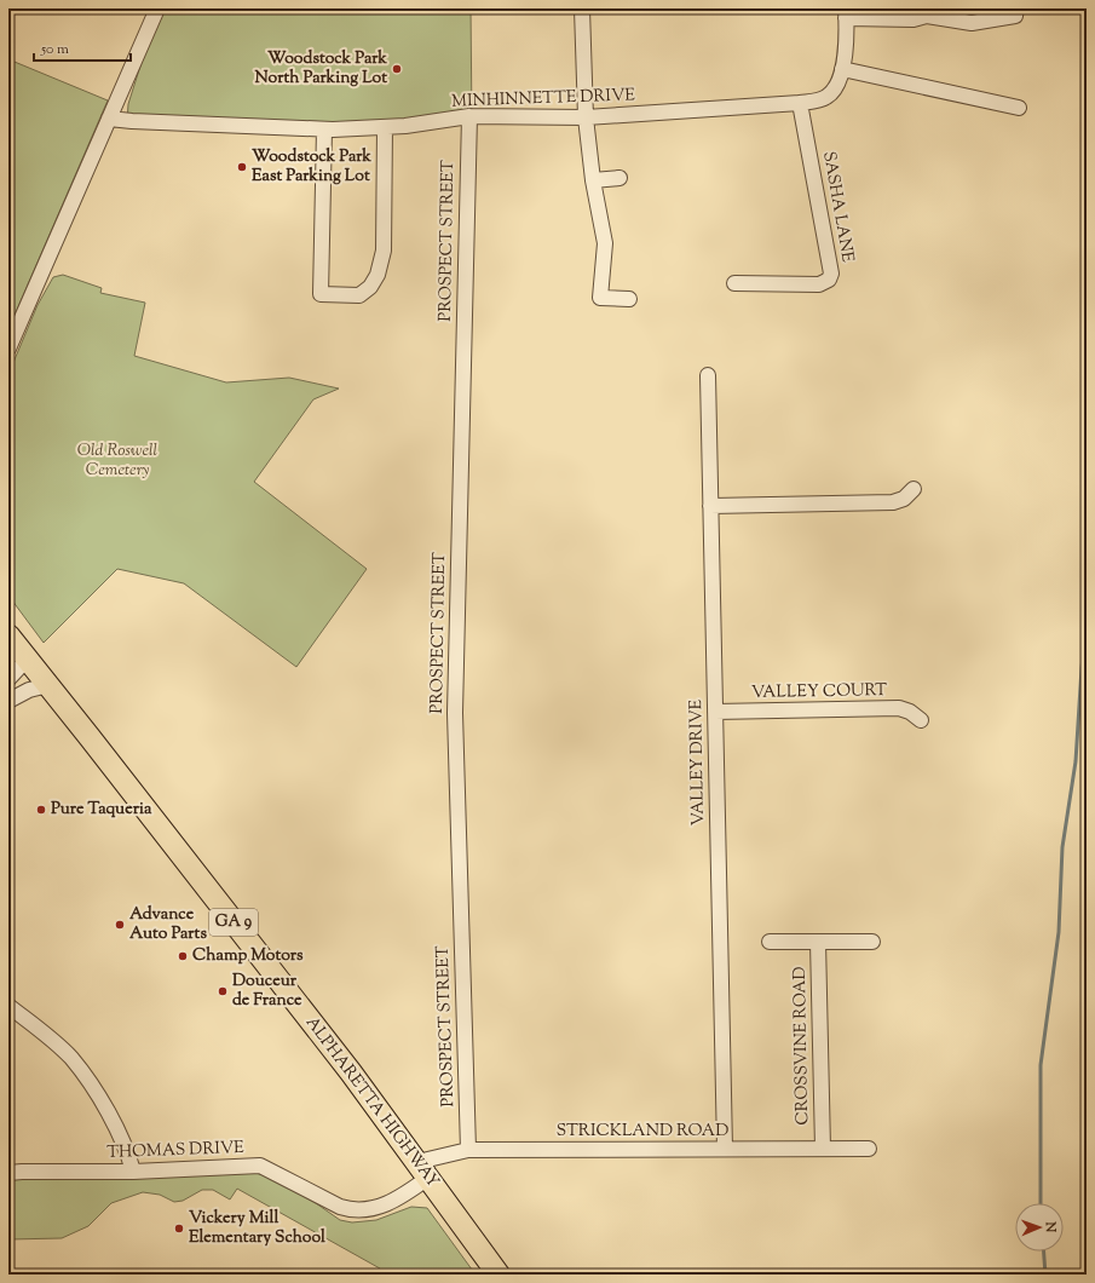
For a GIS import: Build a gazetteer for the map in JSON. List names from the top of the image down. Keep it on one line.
{"streets":{"highway":["GA 9","ALPHARETTA HIGHWAY"],"street":["MINHINNETTE DRIVE","SASHA LANE","PROSPECT STREET","VALLEY COURT","VALLEY DRIVE","CROSSVINE ROAD","STRICKLAND ROAD","THOMAS DRIVE"]},"crossings":[["MINHINNETTE DRIVE","SASHA LANE"],["MINHINNETTE DRIVE","PROSPECT STREET"],["PROSPECT STREET","STRICKLAND ROAD"],["VALLEY COURT","VALLEY DRIVE"],["VALLEY DRIVE","STRICKLAND ROAD"],["CROSSVINE ROAD","STRICKLAND ROAD"],["ALPHARETTA HIGHWAY","STRICKLAND ROAD"],["ALPHARETTA HIGHWAY","THOMAS DRIVE"],["STRICKLAND ROAD","THOMAS DRIVE"]],"parks":["Old Roswell Cemetery"],"places":["Woodstock Park North Parking Lot","Woodstock Park East Parking Lot","Pure Taqueria","Advance Auto Parts","Champ Motors","Douceur de France","Vickery Mill Elementary School"],"scale_bar":"50 m","north":"right"}
